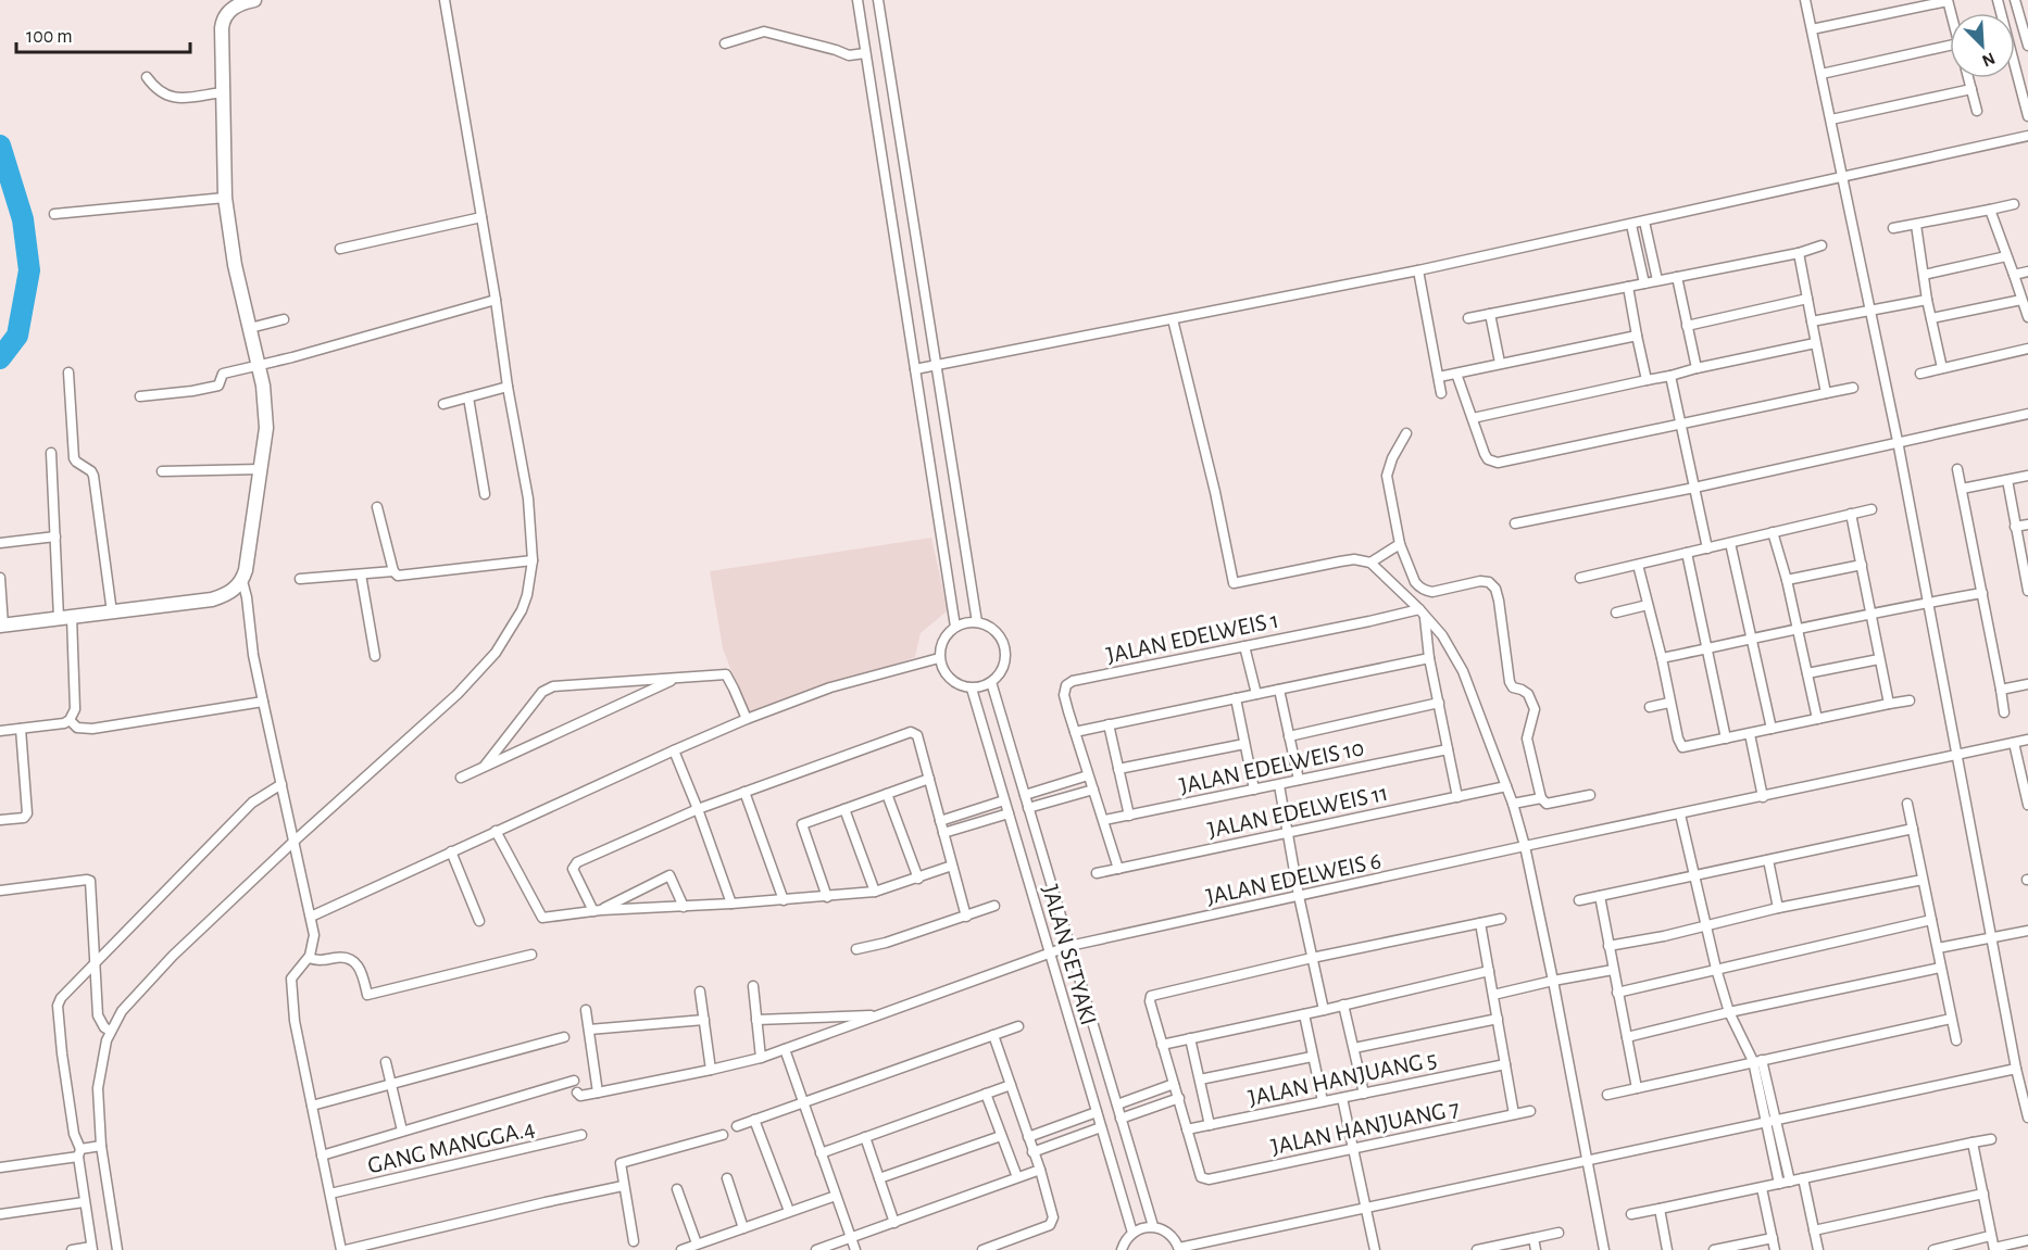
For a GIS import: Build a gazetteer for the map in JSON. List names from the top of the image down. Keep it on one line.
{"streets":{"street":["JALAN EDELWEIS 1","JALAN EDELWEIS 10","JALAN EDELWEIS 11","JALAN EDELWEIS 6","JALAN SETYAKI","JALAN HANJUANG 5","JALAN HANJUANG 7","GANG MANGGA.4"]},"crossings":[["JALAN EDELWEIS 1","JALAN EDELWEIS 10"],["JALAN EDELWEIS 1","JALAN EDELWEIS 11"],["JALAN EDELWEIS 6","JALAN SETYAKI"],["JALAN HANJUANG 5","JALAN HANJUANG 7"]],"scale_bar":"100 m","north":"bottom right"}
